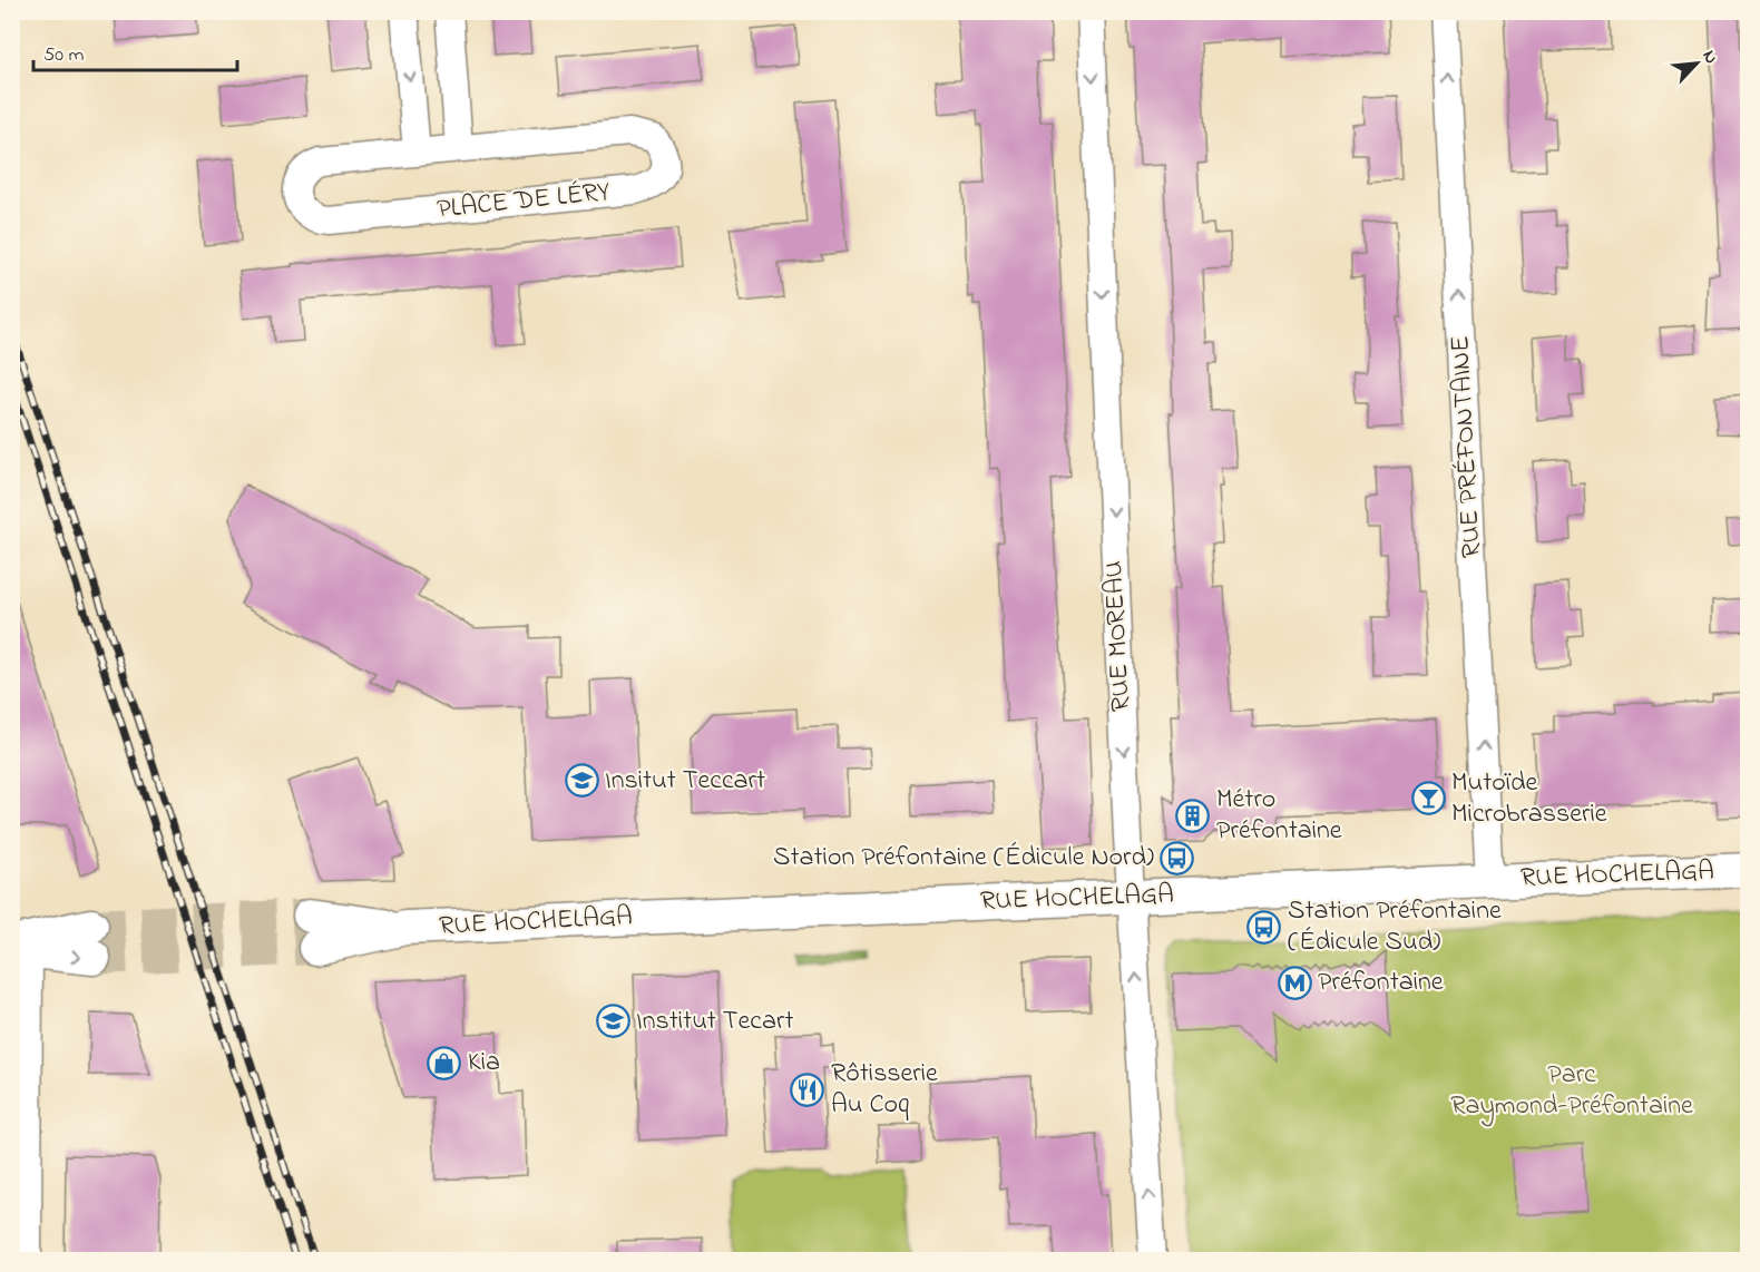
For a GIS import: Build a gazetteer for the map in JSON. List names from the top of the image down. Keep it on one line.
{"streets":{"street":["PLACE DE LÉRY","RUE PRÉFONTAINE","RUE MOREAU","RUE HOCHELAGA"]},"crossings":[["RUE PRÉFONTAINE","RUE HOCHELAGA"],["RUE MOREAU","RUE HOCHELAGA"]],"one_way":["RUE PRÉFONTAINE"],"parks":["Parc Raymond-Préfontaine"],"places":{"school or university":["Insitut Teccart","Institut Tecart"],"bar":["Mutoïde Microbrasserie"],"building":["Métro Préfontaine"],"bus stop":["Station Préfontaine (Édicule Nord)","Station Préfontaine (Édicule Sud)"],"metro station":["Préfontaine"],"shop":["Kia"],"restaurant":["Rôtisserie Au Coq"]},"scale_bar":"50 m","north":"top right"}
